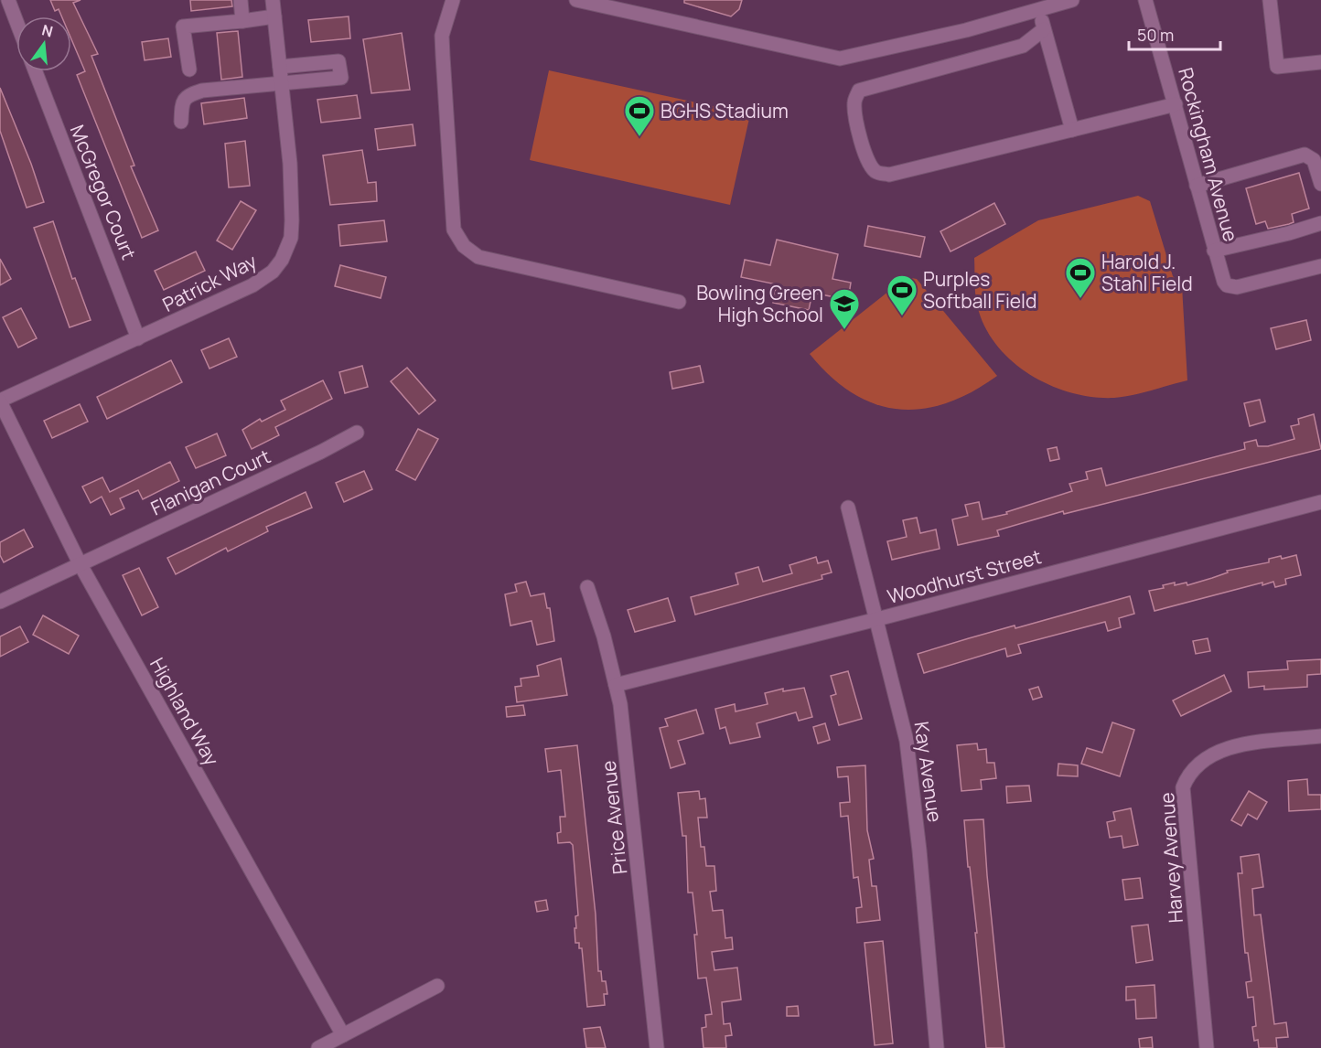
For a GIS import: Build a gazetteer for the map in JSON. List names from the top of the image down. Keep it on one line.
{"streets":{"street":["Rockingham Avenue","McGregor Court","Patrick Way","Flanigan Court","Woodhurst Street","Highland Way","Kay Avenue","Price Avenue","Harvey Avenue"]},"crossings":[["McGregor Court","Patrick Way"],["Patrick Way","Highland Way"],["Flanigan Court","Highland Way"],["Woodhurst Street","Kay Avenue"],["Woodhurst Street","Price Avenue"]],"places":{"sports":["BGHS Stadium","Harold J. Stahl Field","Purples Softball Field"],"school or university":["Bowling Green High School"]},"scale_bar":"50 m","north":"top"}
